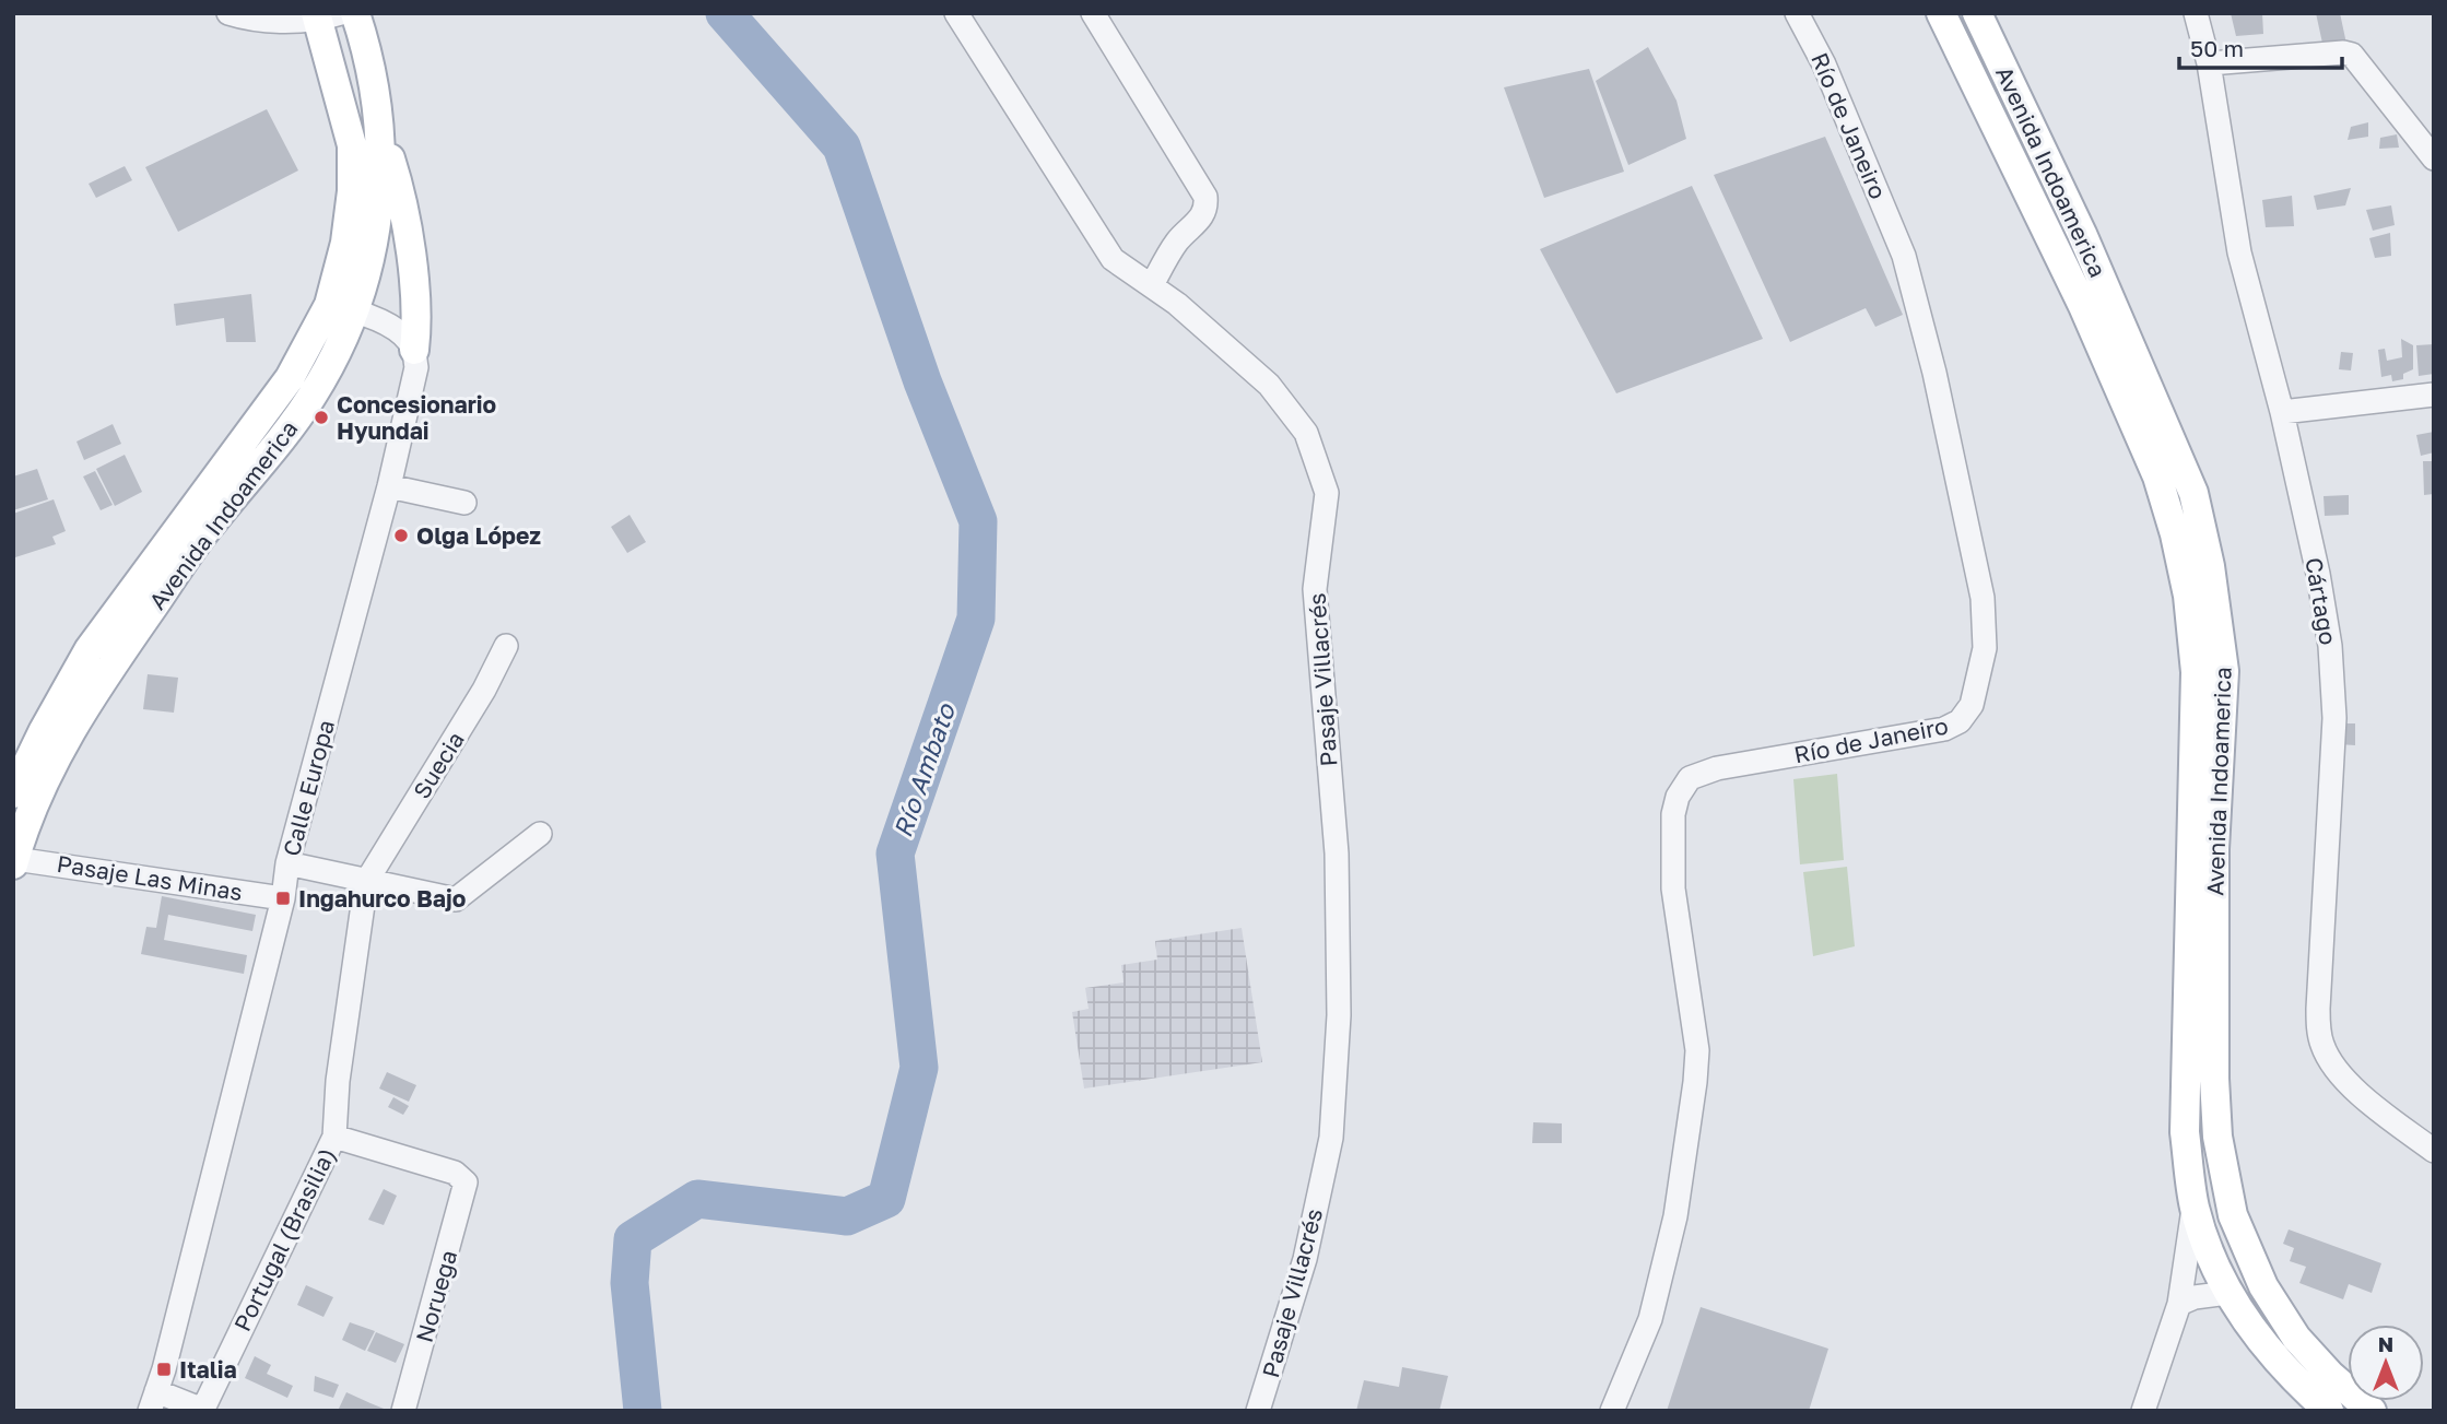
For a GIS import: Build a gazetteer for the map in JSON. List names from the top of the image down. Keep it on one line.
{"streets":{"main road":["Avenida Indoamerica"],"street":["Río de Janeiro","Cártago","Pasaje Villacrés","Suecia","Calle Europa","Pasaje Las Minas","Portugal (Brasilia)","Noruega"]},"crossings":[["Avenida Indoamerica","Pasaje Las Minas"],["Suecia","Portugal (Brasilia)"],["Calle Europa","Pasaje Las Minas"],["Portugal (Brasilia)","Noruega"]],"water":["Río Ambato"],"places":{"other":["Concesionario Hyundai","Olga López"],"transit":["Ingahurco Bajo","Italia"]},"scale_bar":"50 m","north":"top"}
